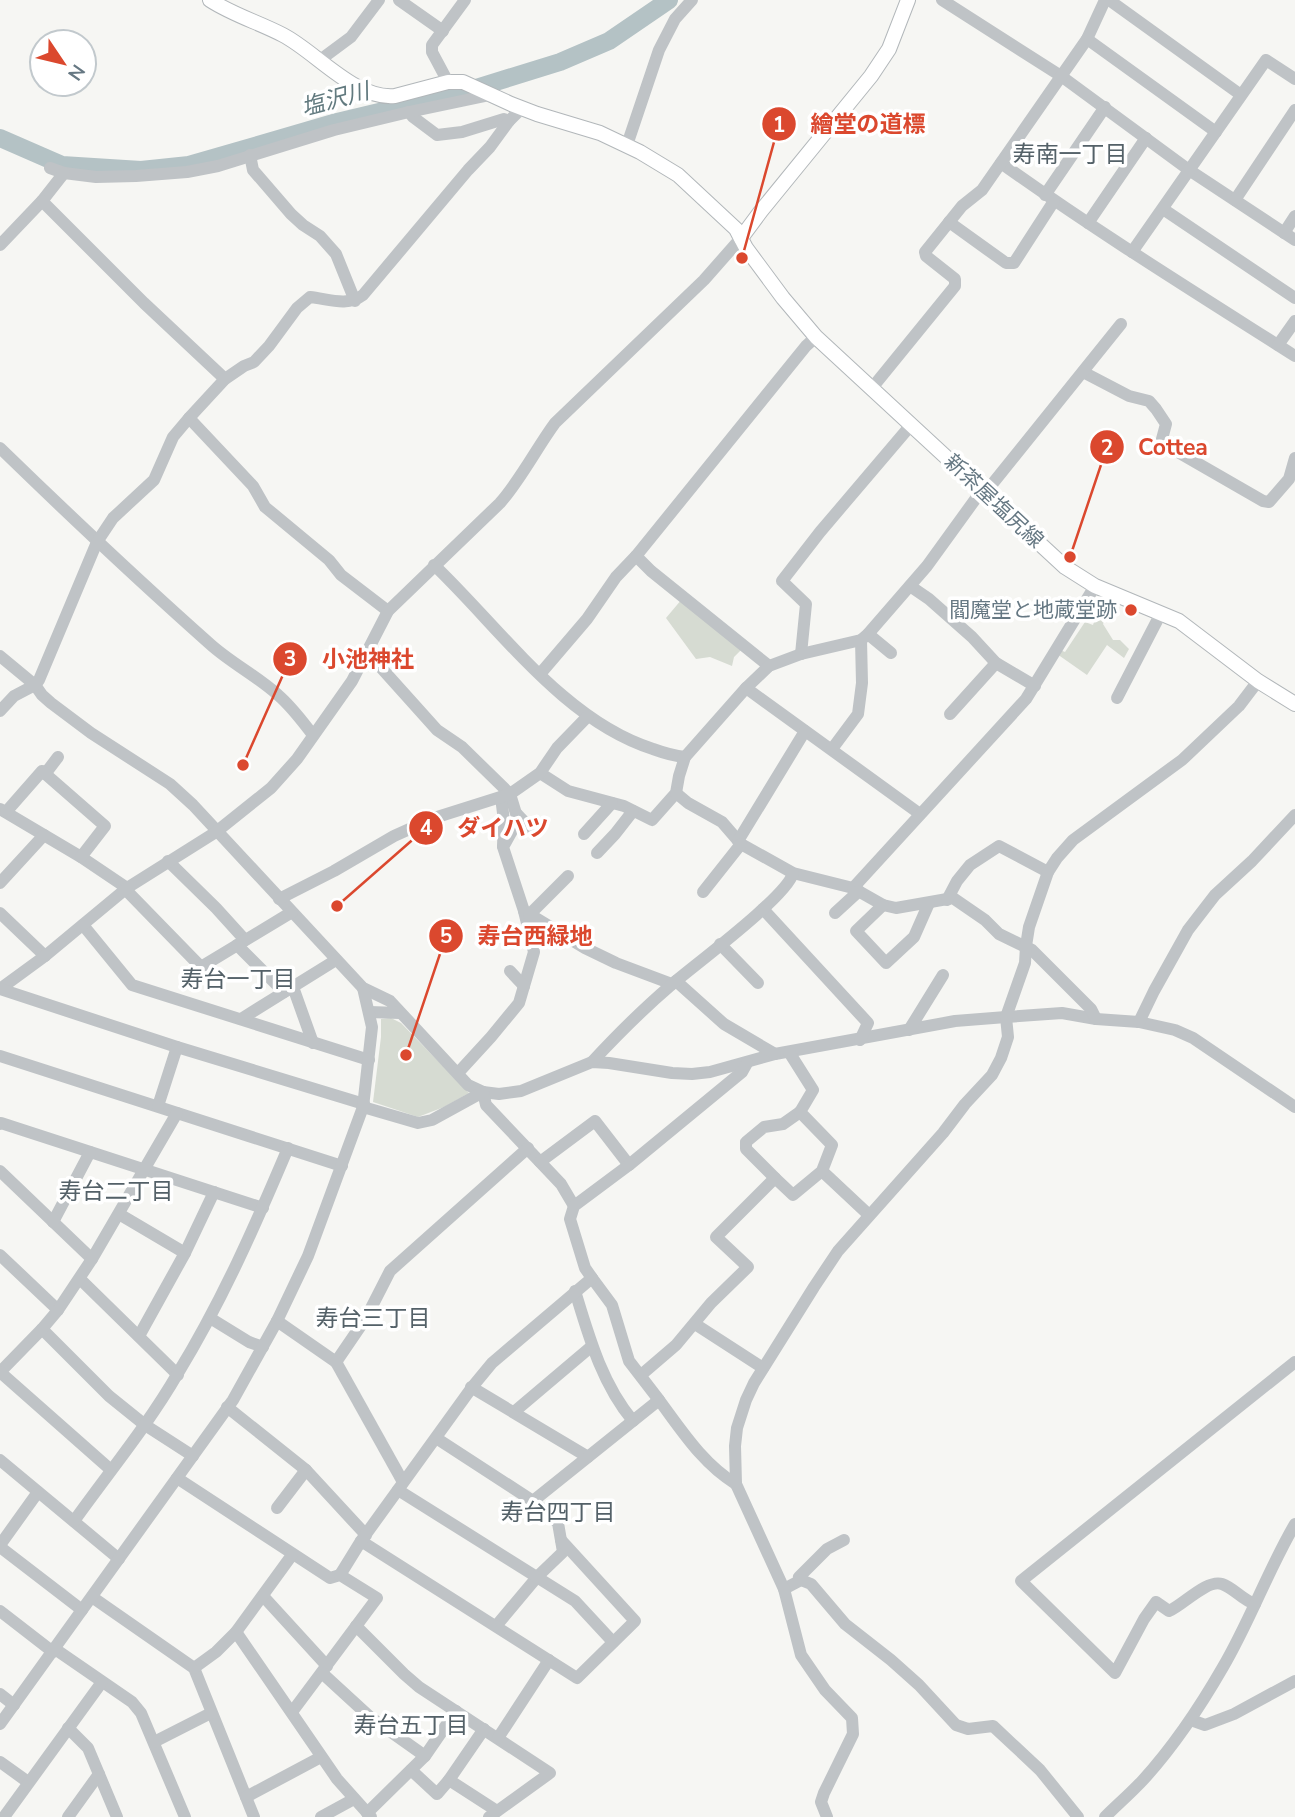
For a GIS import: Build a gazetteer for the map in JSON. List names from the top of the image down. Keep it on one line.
{"streets":{"main road":["新茶屋塩尻線"]},"districts":["寿南一丁目","寿台一丁目","寿台二丁目","寿台三丁目","寿台四丁目","寿台五丁目"],"water":["塩沢川"],"places":["繪堂の道標","Cottea","閻魔堂と地蔵堂跡","小池神社","ダイハツ","寿台西緑地"],"north":"bottom right"}
